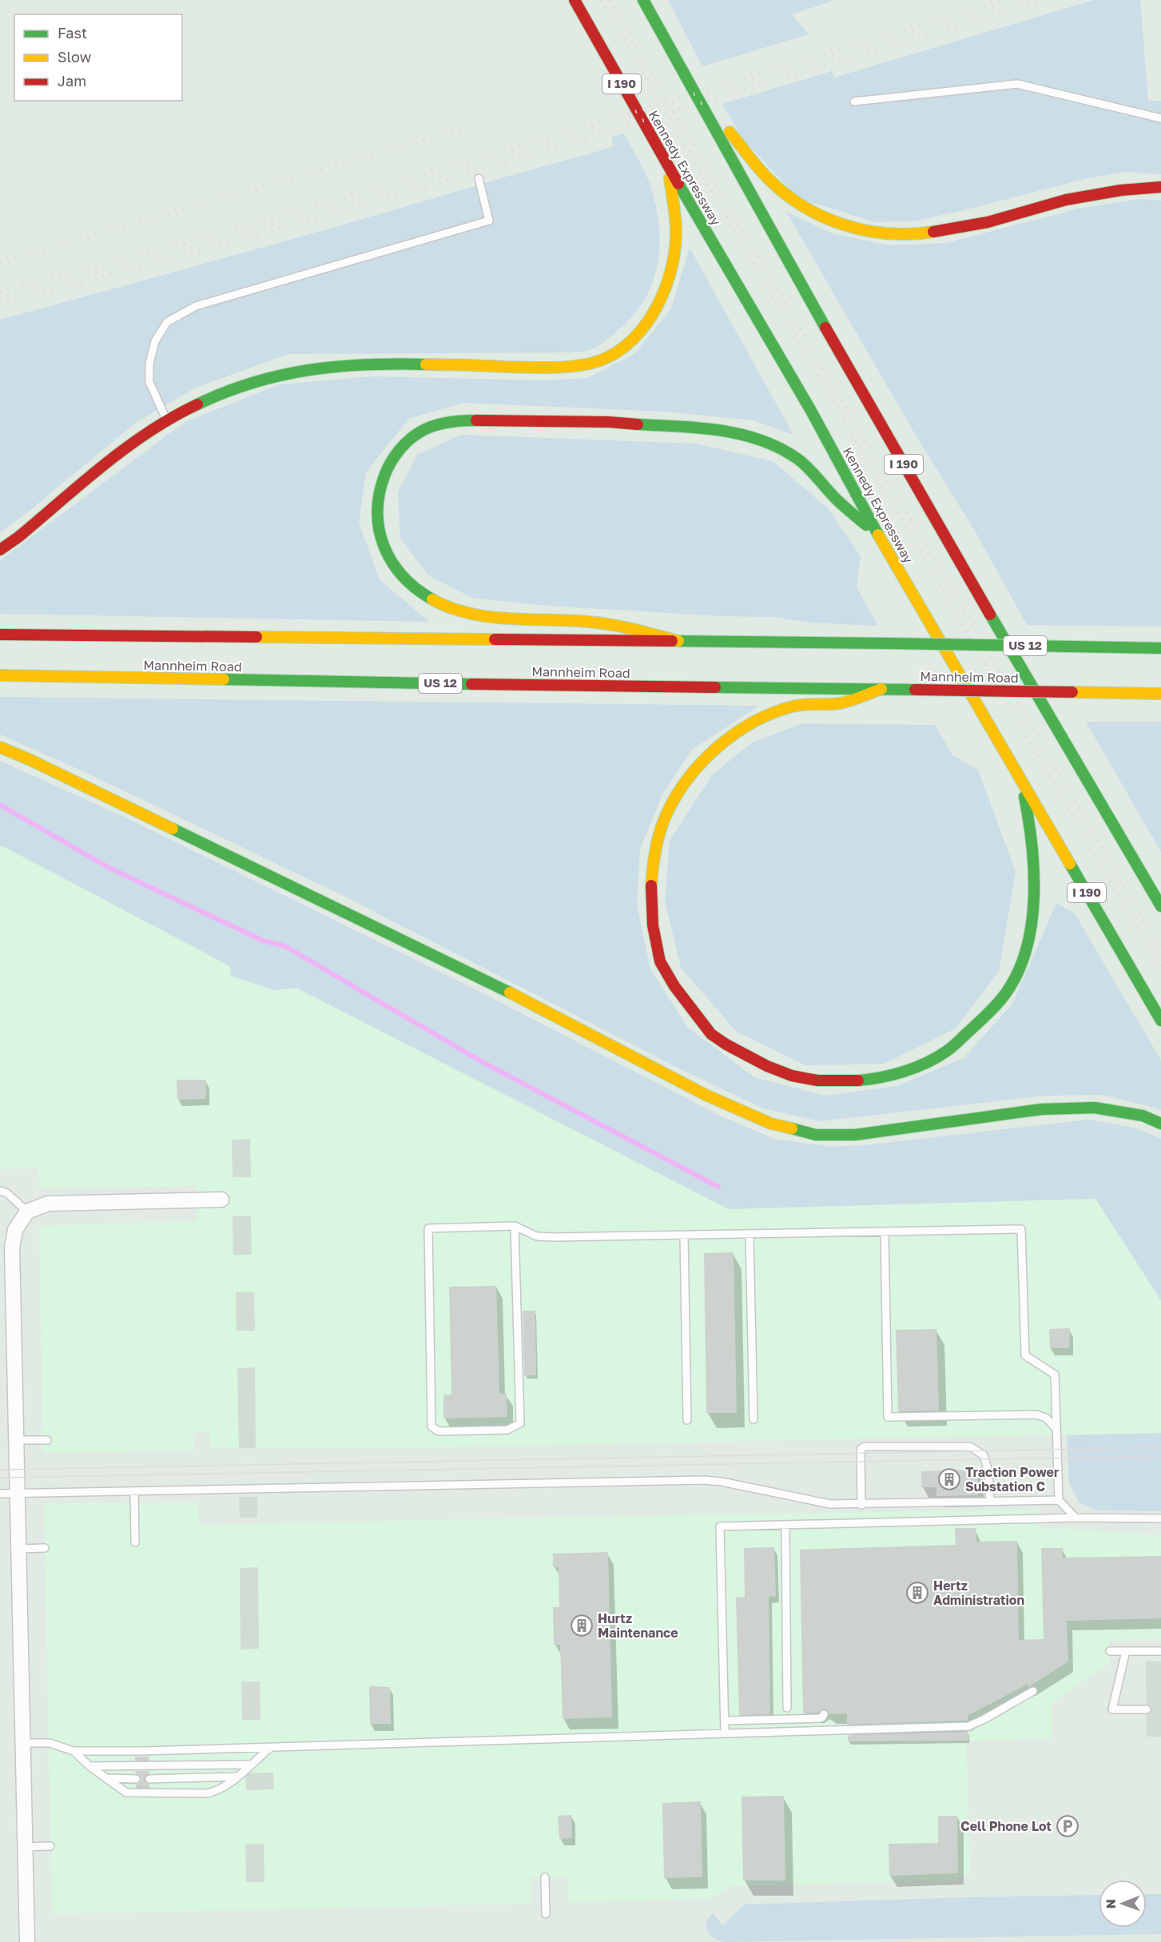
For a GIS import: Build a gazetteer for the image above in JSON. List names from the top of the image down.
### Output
{
  "streets": {
    "main road": [
      "I 190",
      "Kennedy Expressway",
      "US 12",
      "Mannheim Road"
    ]
  },
  "places": {
    "building": ["Traction Power Substation C", "Hertz Administration", "Hurtz Maintenance"],
    "parking": ["Cell Phone Lot"]
  },
  "legend": ["Fast", "Slow", "Jam"],
  "north": "left"
}
